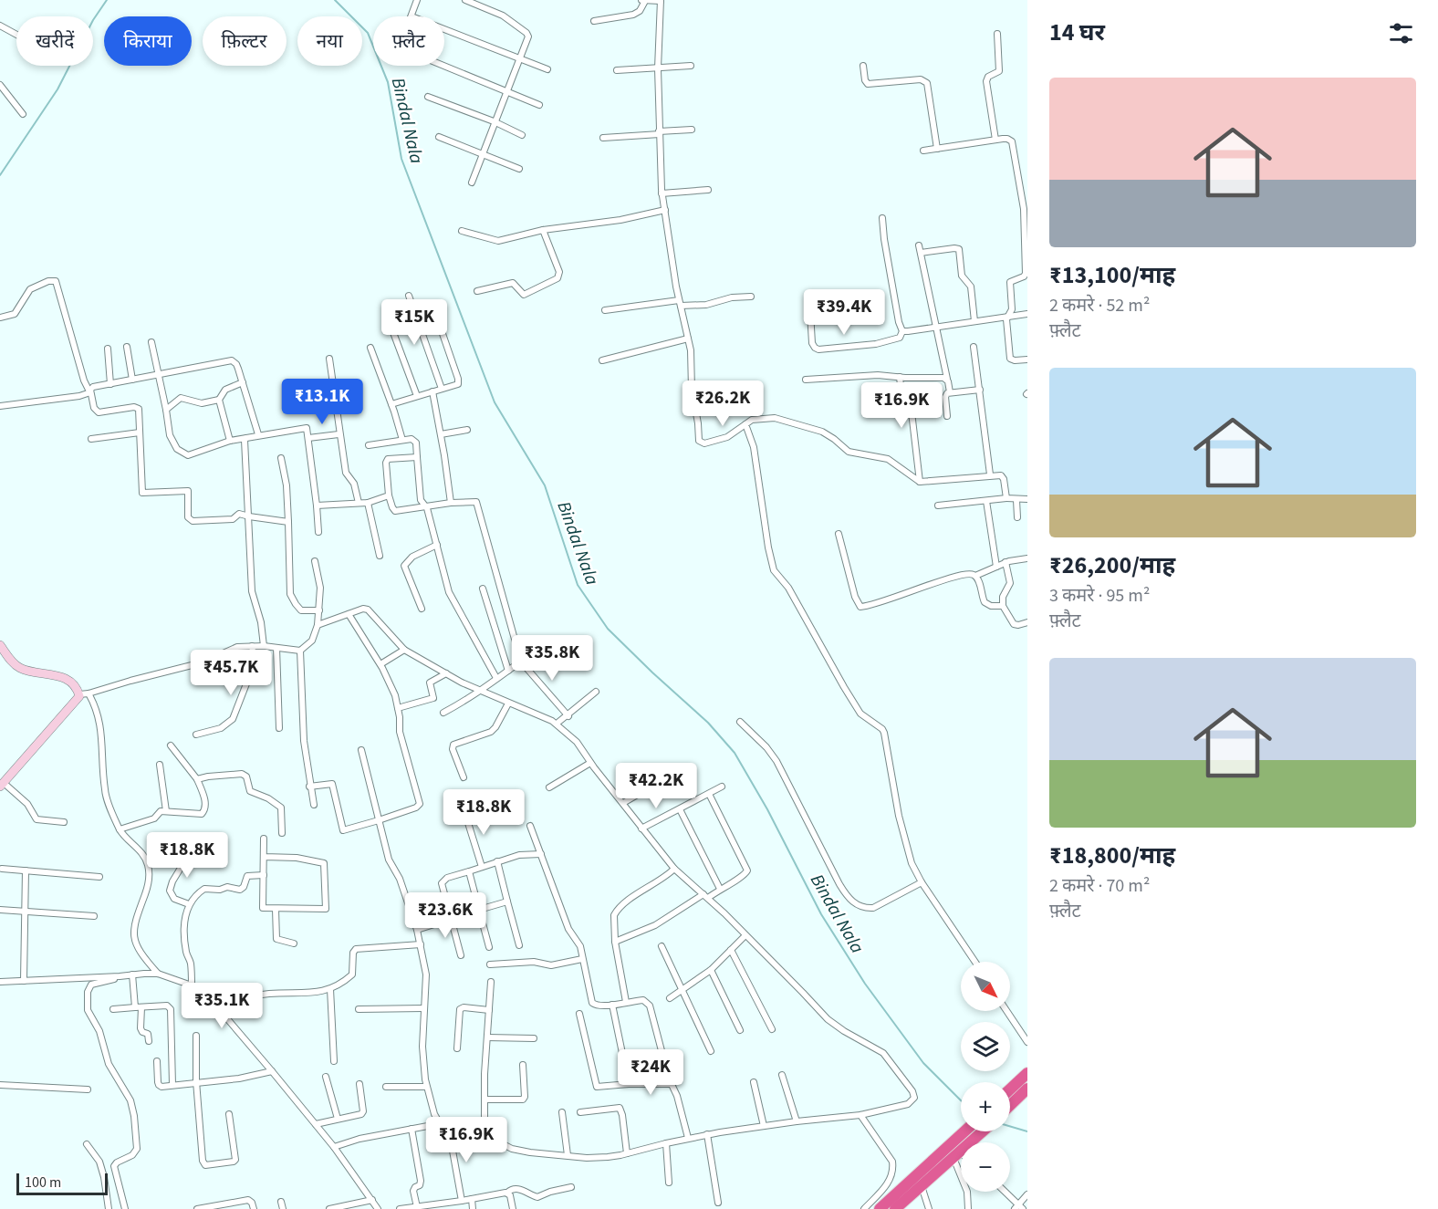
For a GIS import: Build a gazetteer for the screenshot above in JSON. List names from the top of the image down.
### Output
{
  "water": ["Bindal Nala"],
  "scale_bar": "100 m",
  "north": "bottom right",
  "page": {
    "heading": "14 घर",
    "chip": [
      "खरीदें",
      "किराया",
      "फ़िल्टर",
      "नया",
      "फ़्लैट"
    ],
    "list": [
      {
        "name": "₹13,100/माह",
        "note": "2 कमरे · 52 m² · फ़्लैट"
      },
      {
        "name": "₹26,200/माह",
        "note": "3 कमरे · 95 m² · फ़्लैट"
      },
      {
        "name": "₹18,800/माह",
        "note": "2 कमरे · 70 m² · फ़्लैट"
      }
    ],
    "price": [
      "₹39.4K",
      "₹15K",
      "₹13.1K",
      "₹26.2K",
      "₹16.9K",
      "₹35.8K",
      "₹45.7K",
      "₹42.2K",
      "₹18.8K",
      "₹18.8K",
      "₹23.6K",
      "₹35.1K",
      "₹24K",
      "₹16.9K"
    ],
    "map_buttons": ["+", "−"],
    "scale": "100 m"
  }
}
